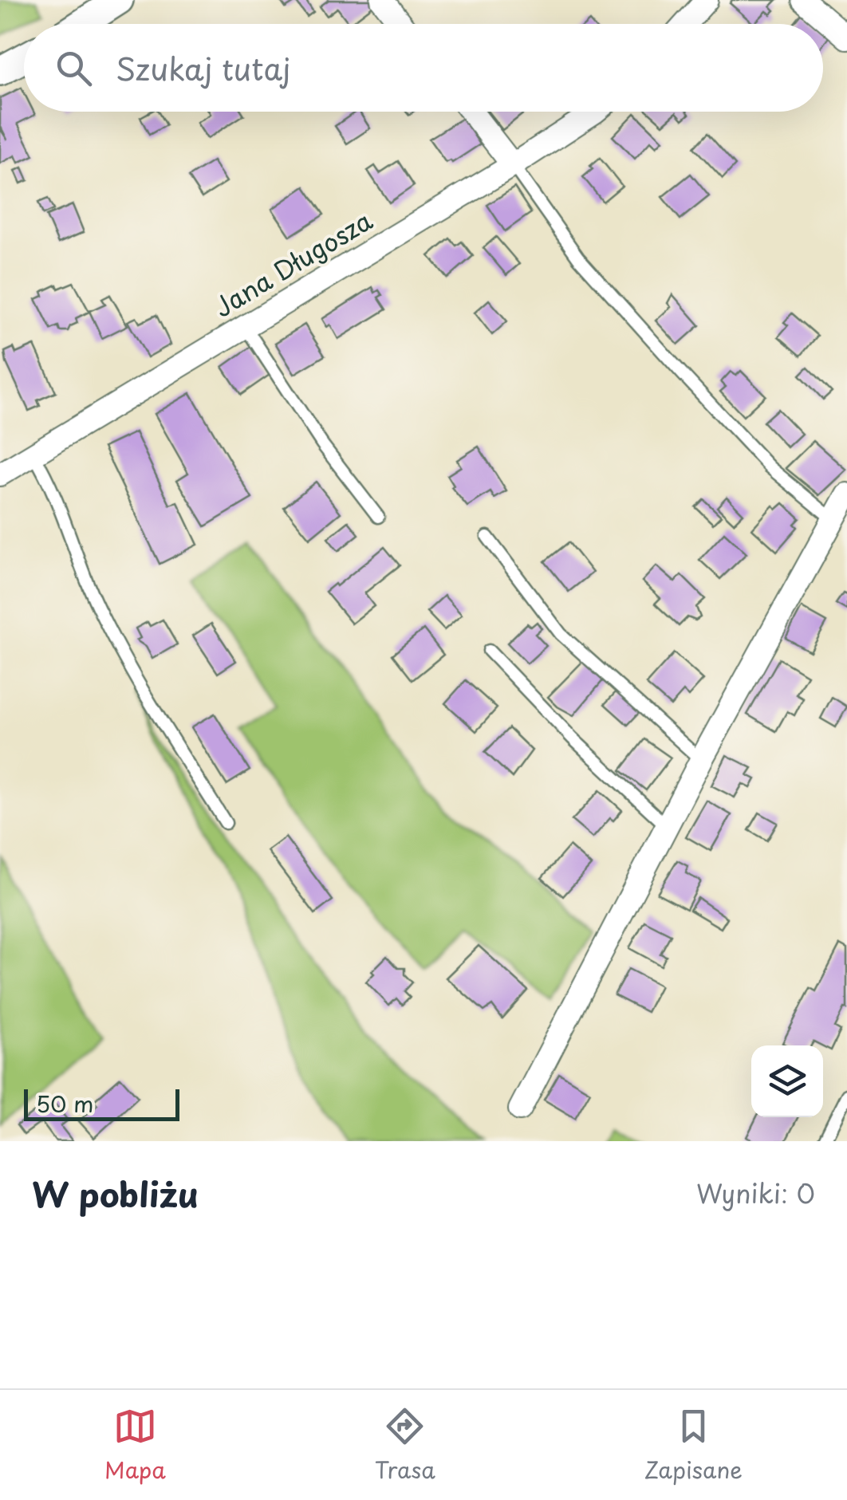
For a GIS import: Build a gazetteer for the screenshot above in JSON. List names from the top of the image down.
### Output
{
  "streets": {
    "street": ["Jana Długosza"]
  },
  "scale_bar": "50 m",
  "page": {
    "search": "Szukaj tutaj",
    "scale": "50 m",
    "heading": ["W pobliżu", "Wyniki: 0"],
    "nav": ["Mapa", "Trasa", "Zapisane"]
  }
}
